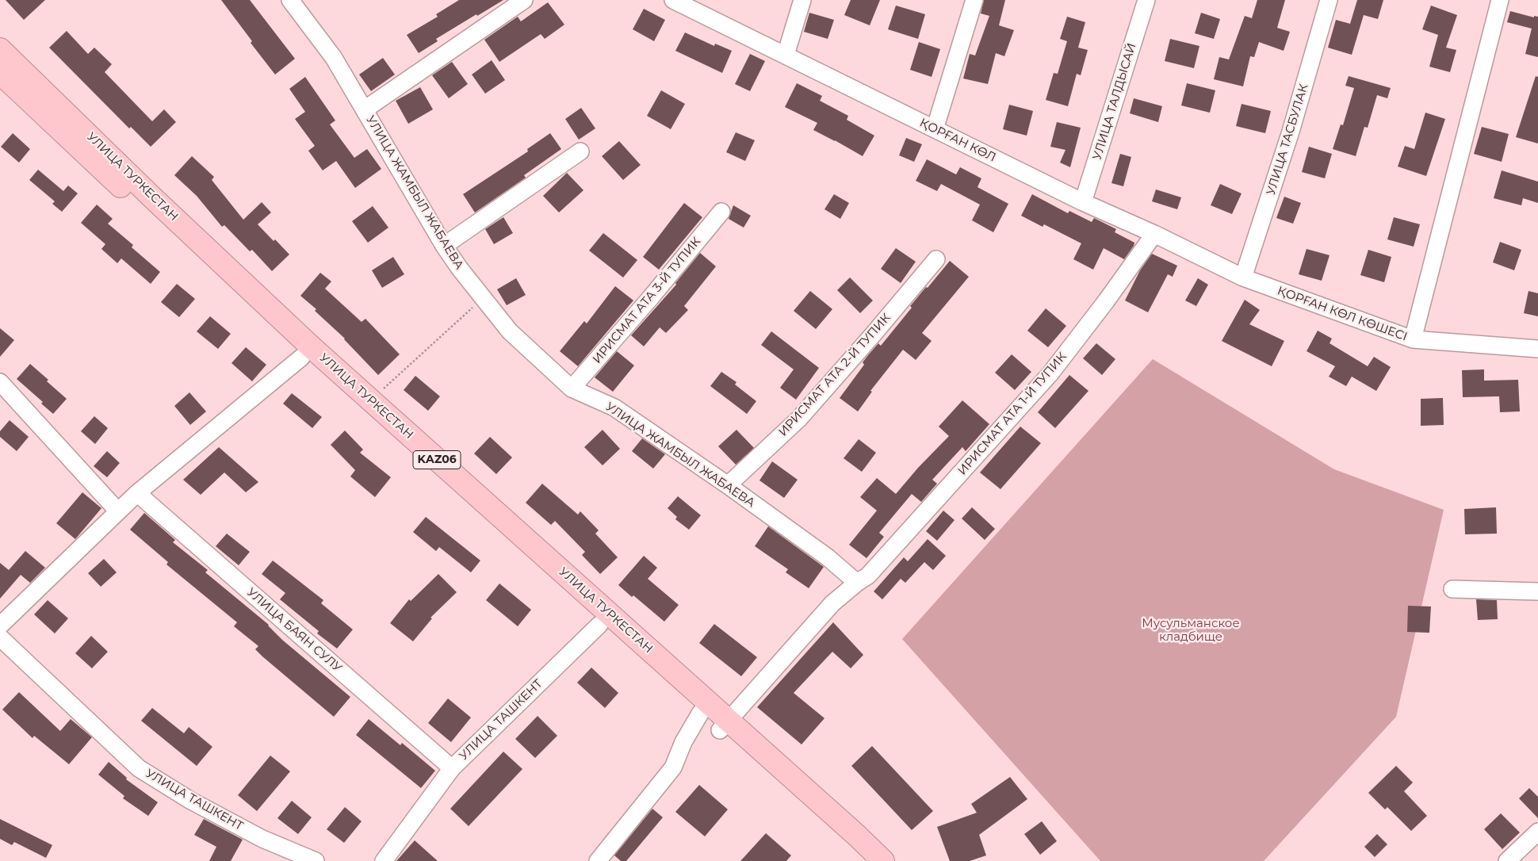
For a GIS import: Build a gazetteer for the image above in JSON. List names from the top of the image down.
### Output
{
  "streets": {
    "highway": ["УЛИЦА ТУРКЕСТАН", "KАZ06"],
    "street": [
      "УЛИЦА ТАЛДЫСАЙ",
      "УЛИЦА ТАСБУЛАК",
      "ҚОРҒАН КӨЛ",
      "УЛИЦА ЖАМБЫЛ ЖАБАЕВА",
      "ИРИСМАТ АТА 3-Й ТУПИК",
      "ҚОРҒАН КӨЛ КӨШЕСІ",
      "ИРИСМАТ АТА 2-Й ТУПИК",
      "ИРИСМАТ АТА 1-Й ТУПИК",
      "УЛИЦА БАЯН СУЛУ",
      "УЛИЦА ТАШКЕНТ"
    ]
  },
  "crossings": [
    ["УЛИЦА ТАЛДЫСАЙ", "ҚОРҒАН КӨЛ"],
    ["УЛИЦА ТАСБУЛАК", "ҚОРҒАН КӨЛ"],
    ["УЛИЦА ТАСБУЛАК", "ҚОРҒАН КӨЛ КӨШЕСІ"],
    ["ҚОРҒАН КӨЛ", "ҚОРҒАН КӨЛ КӨШЕСІ"],
    ["ҚОРҒАН КӨЛ", "ИРИСМАТ АТА 1-Й ТУПИК"],
    ["УЛИЦА ТУРКЕСТАН", "УЛИЦА ТАШКЕНТ"],
    ["УЛИЦА ЖАМБЫЛ ЖАБАЕВА", "ИРИСМАТ АТА 3-Й ТУПИК"],
    ["УЛИЦА ЖАМБЫЛ ЖАБАЕВА", "ИРИСМАТ АТА 2-Й ТУПИК"],
    ["УЛИЦА ЖАМБЫЛ ЖАБАЕВА", "ИРИСМАТ АТА 1-Й ТУПИК"],
    ["УЛИЦА БАЯН СУЛУ", "УЛИЦА ТАШКЕНТ"]
  ],
  "parks": ["Мусульманское кладбище"]
}
